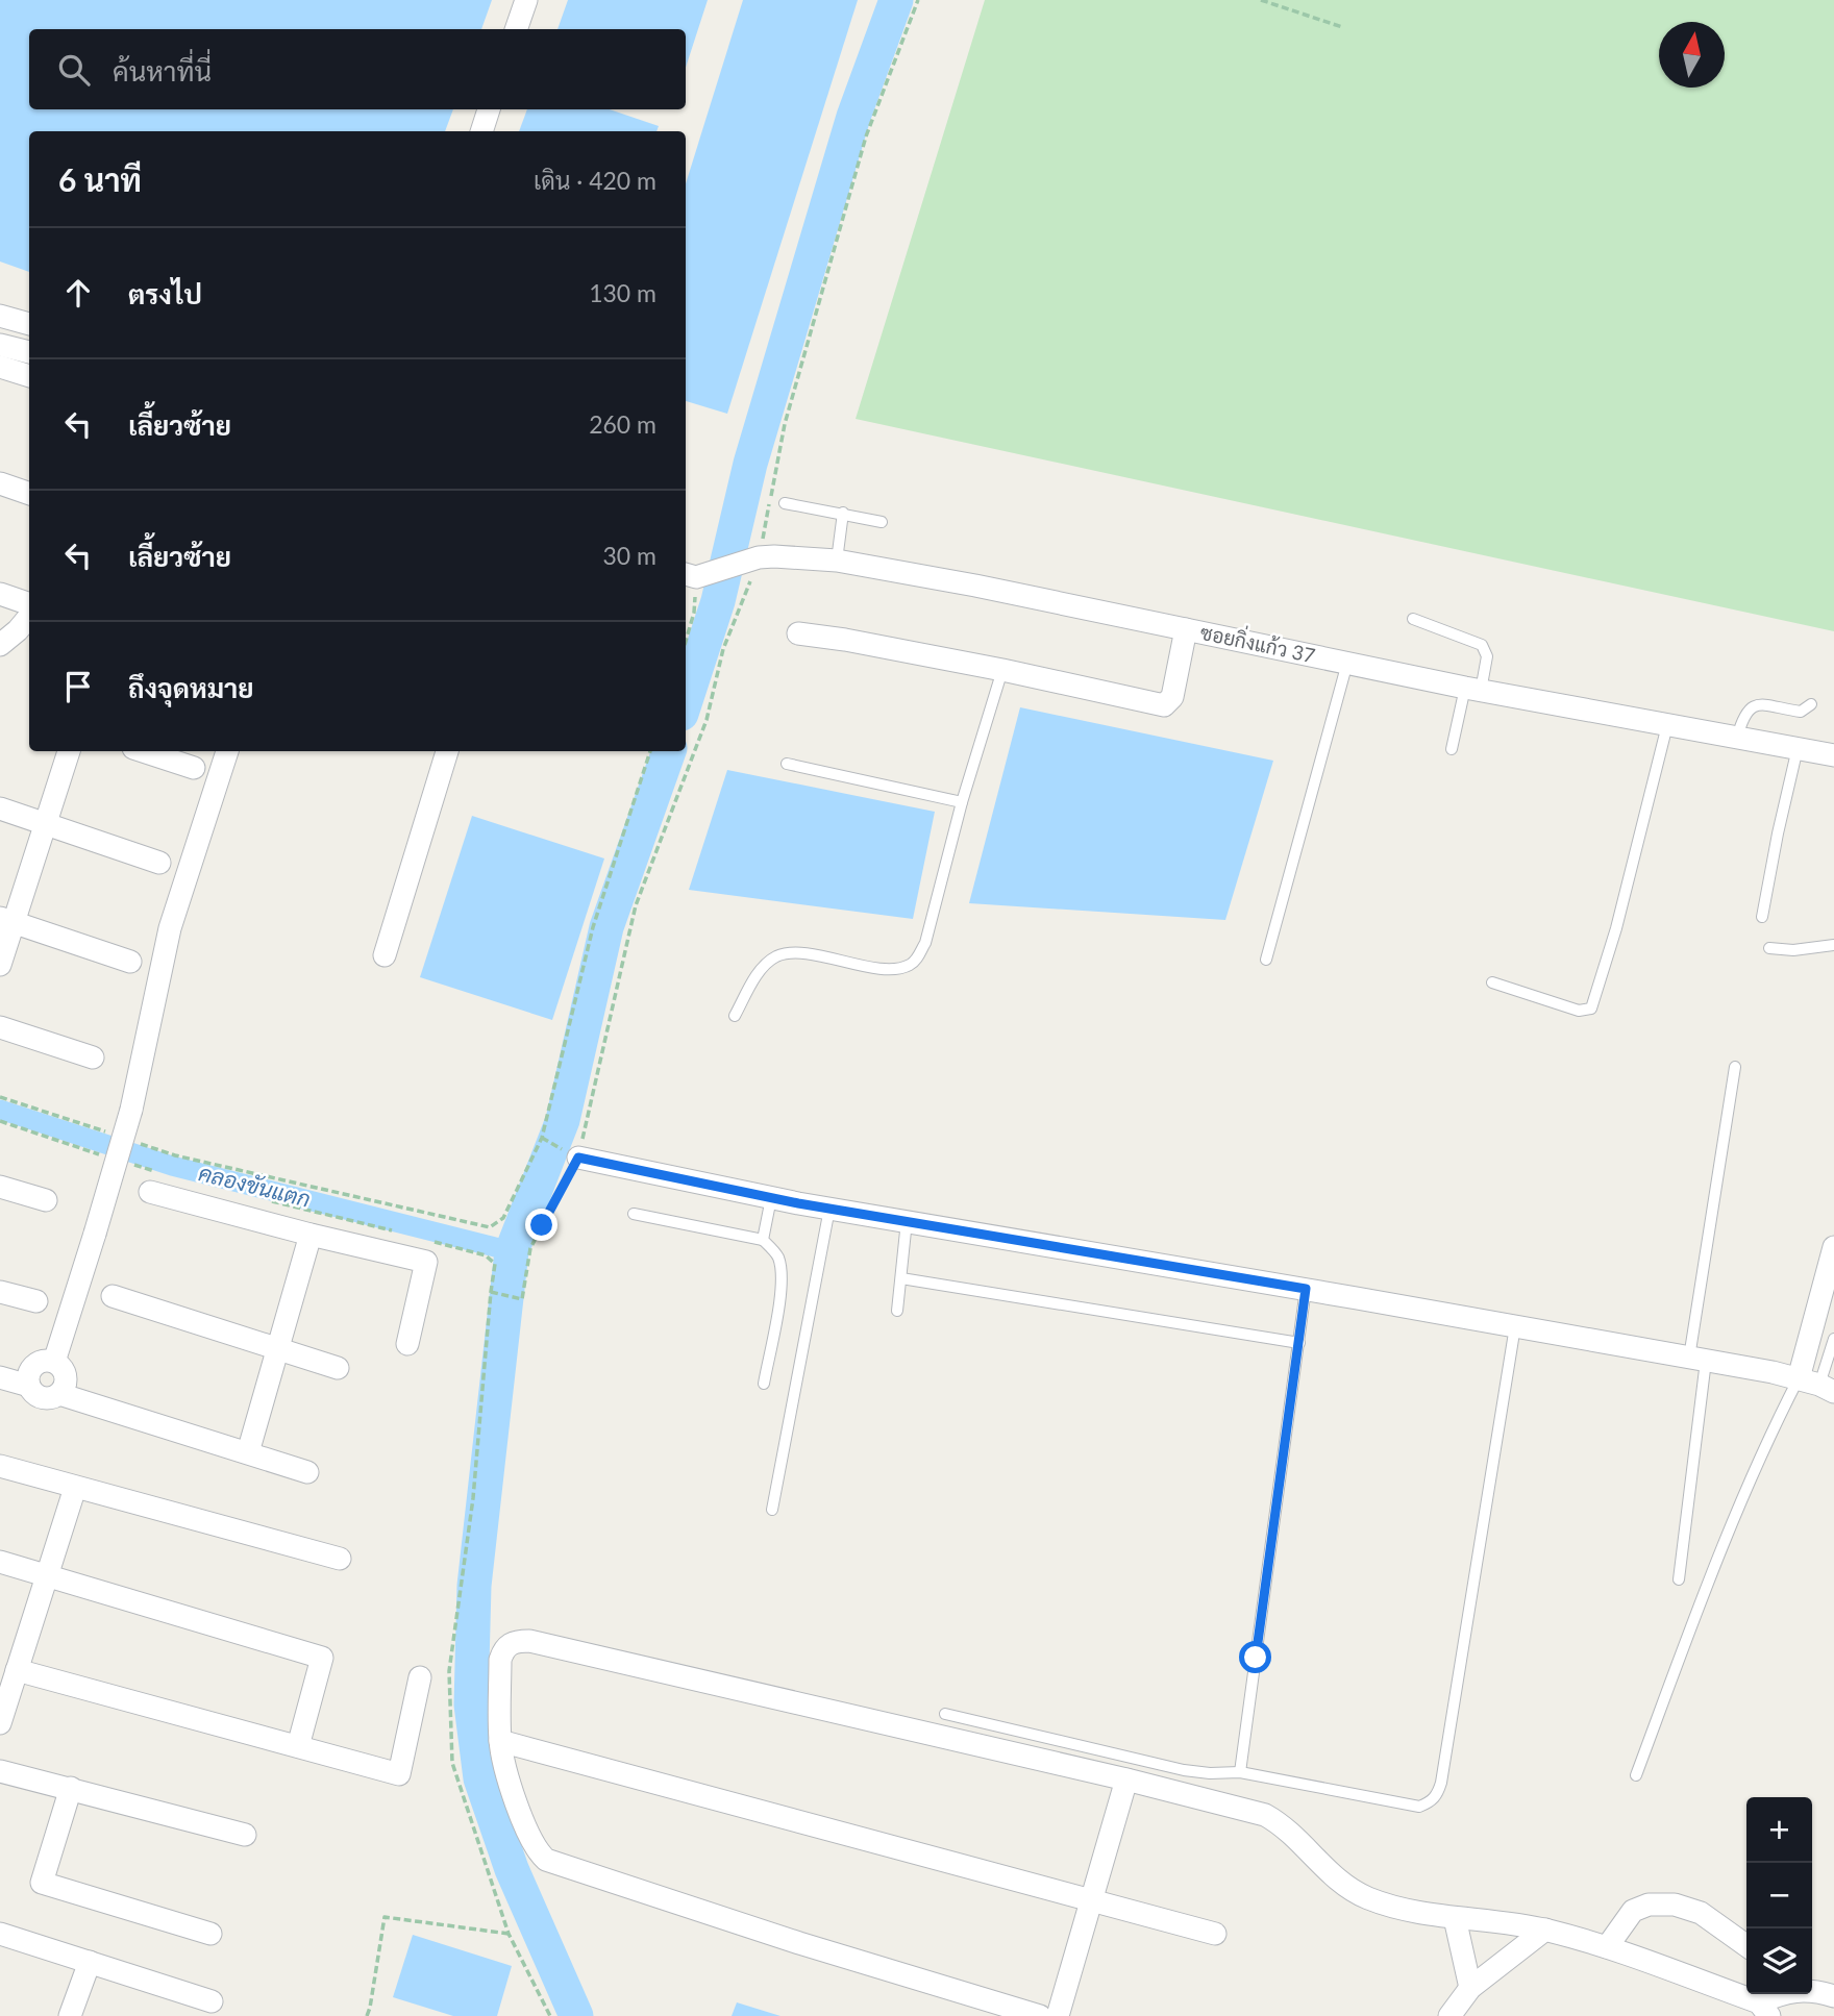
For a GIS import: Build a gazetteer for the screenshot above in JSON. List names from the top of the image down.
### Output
{
  "streets": {
    "street": ["ซอยกิ่งแก้ว 37"]
  },
  "water": ["คลองขันแตก"],
  "north": "top",
  "page": {
    "search": "ค้นหาที่นี่",
    "heading": ["6 นาที", "เดิน · 420 m"],
    "list": [
      ["ตรงไป", "130 m"],
      ["เลี้ยวซ้าย", "260 m"],
      ["เลี้ยวซ้าย", "30 m"],
      "ถึงจุดหมาย"
    ],
    "map_buttons": ["+", "−"]
  }
}
